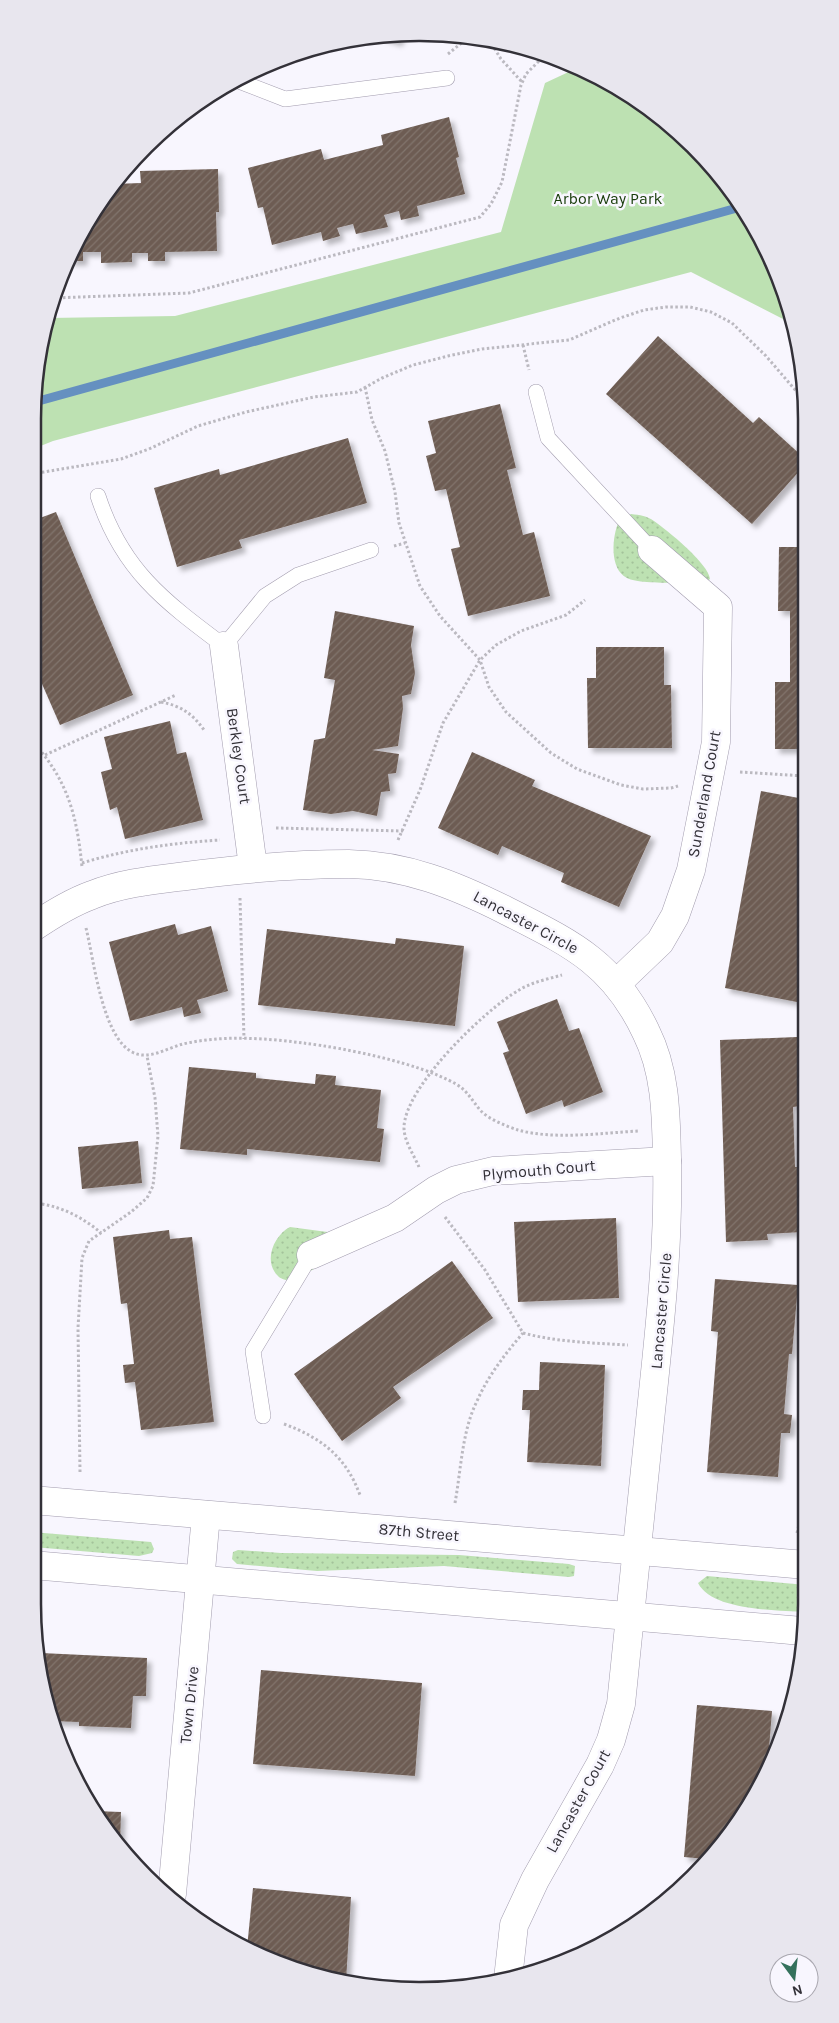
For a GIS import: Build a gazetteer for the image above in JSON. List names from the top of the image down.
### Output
{
  "streets": {
    "street": [
      "Berkley Court",
      "Sunderland Court",
      "Lancaster Circle",
      "Plymouth Court",
      "87th Street",
      "Town Drive",
      "Lancaster Court"
    ]
  },
  "crossings": [
    ["Berkley Court", "Lancaster Circle"],
    ["Sunderland Court", "Lancaster Circle"],
    ["Lancaster Circle", "Plymouth Court"],
    ["Lancaster Circle", "87th Street"],
    ["Lancaster Circle", "Lancaster Court"],
    ["87th Street", "Town Drive"]
  ],
  "parks": ["Arbor Way Park"],
  "north": "bottom"
}
